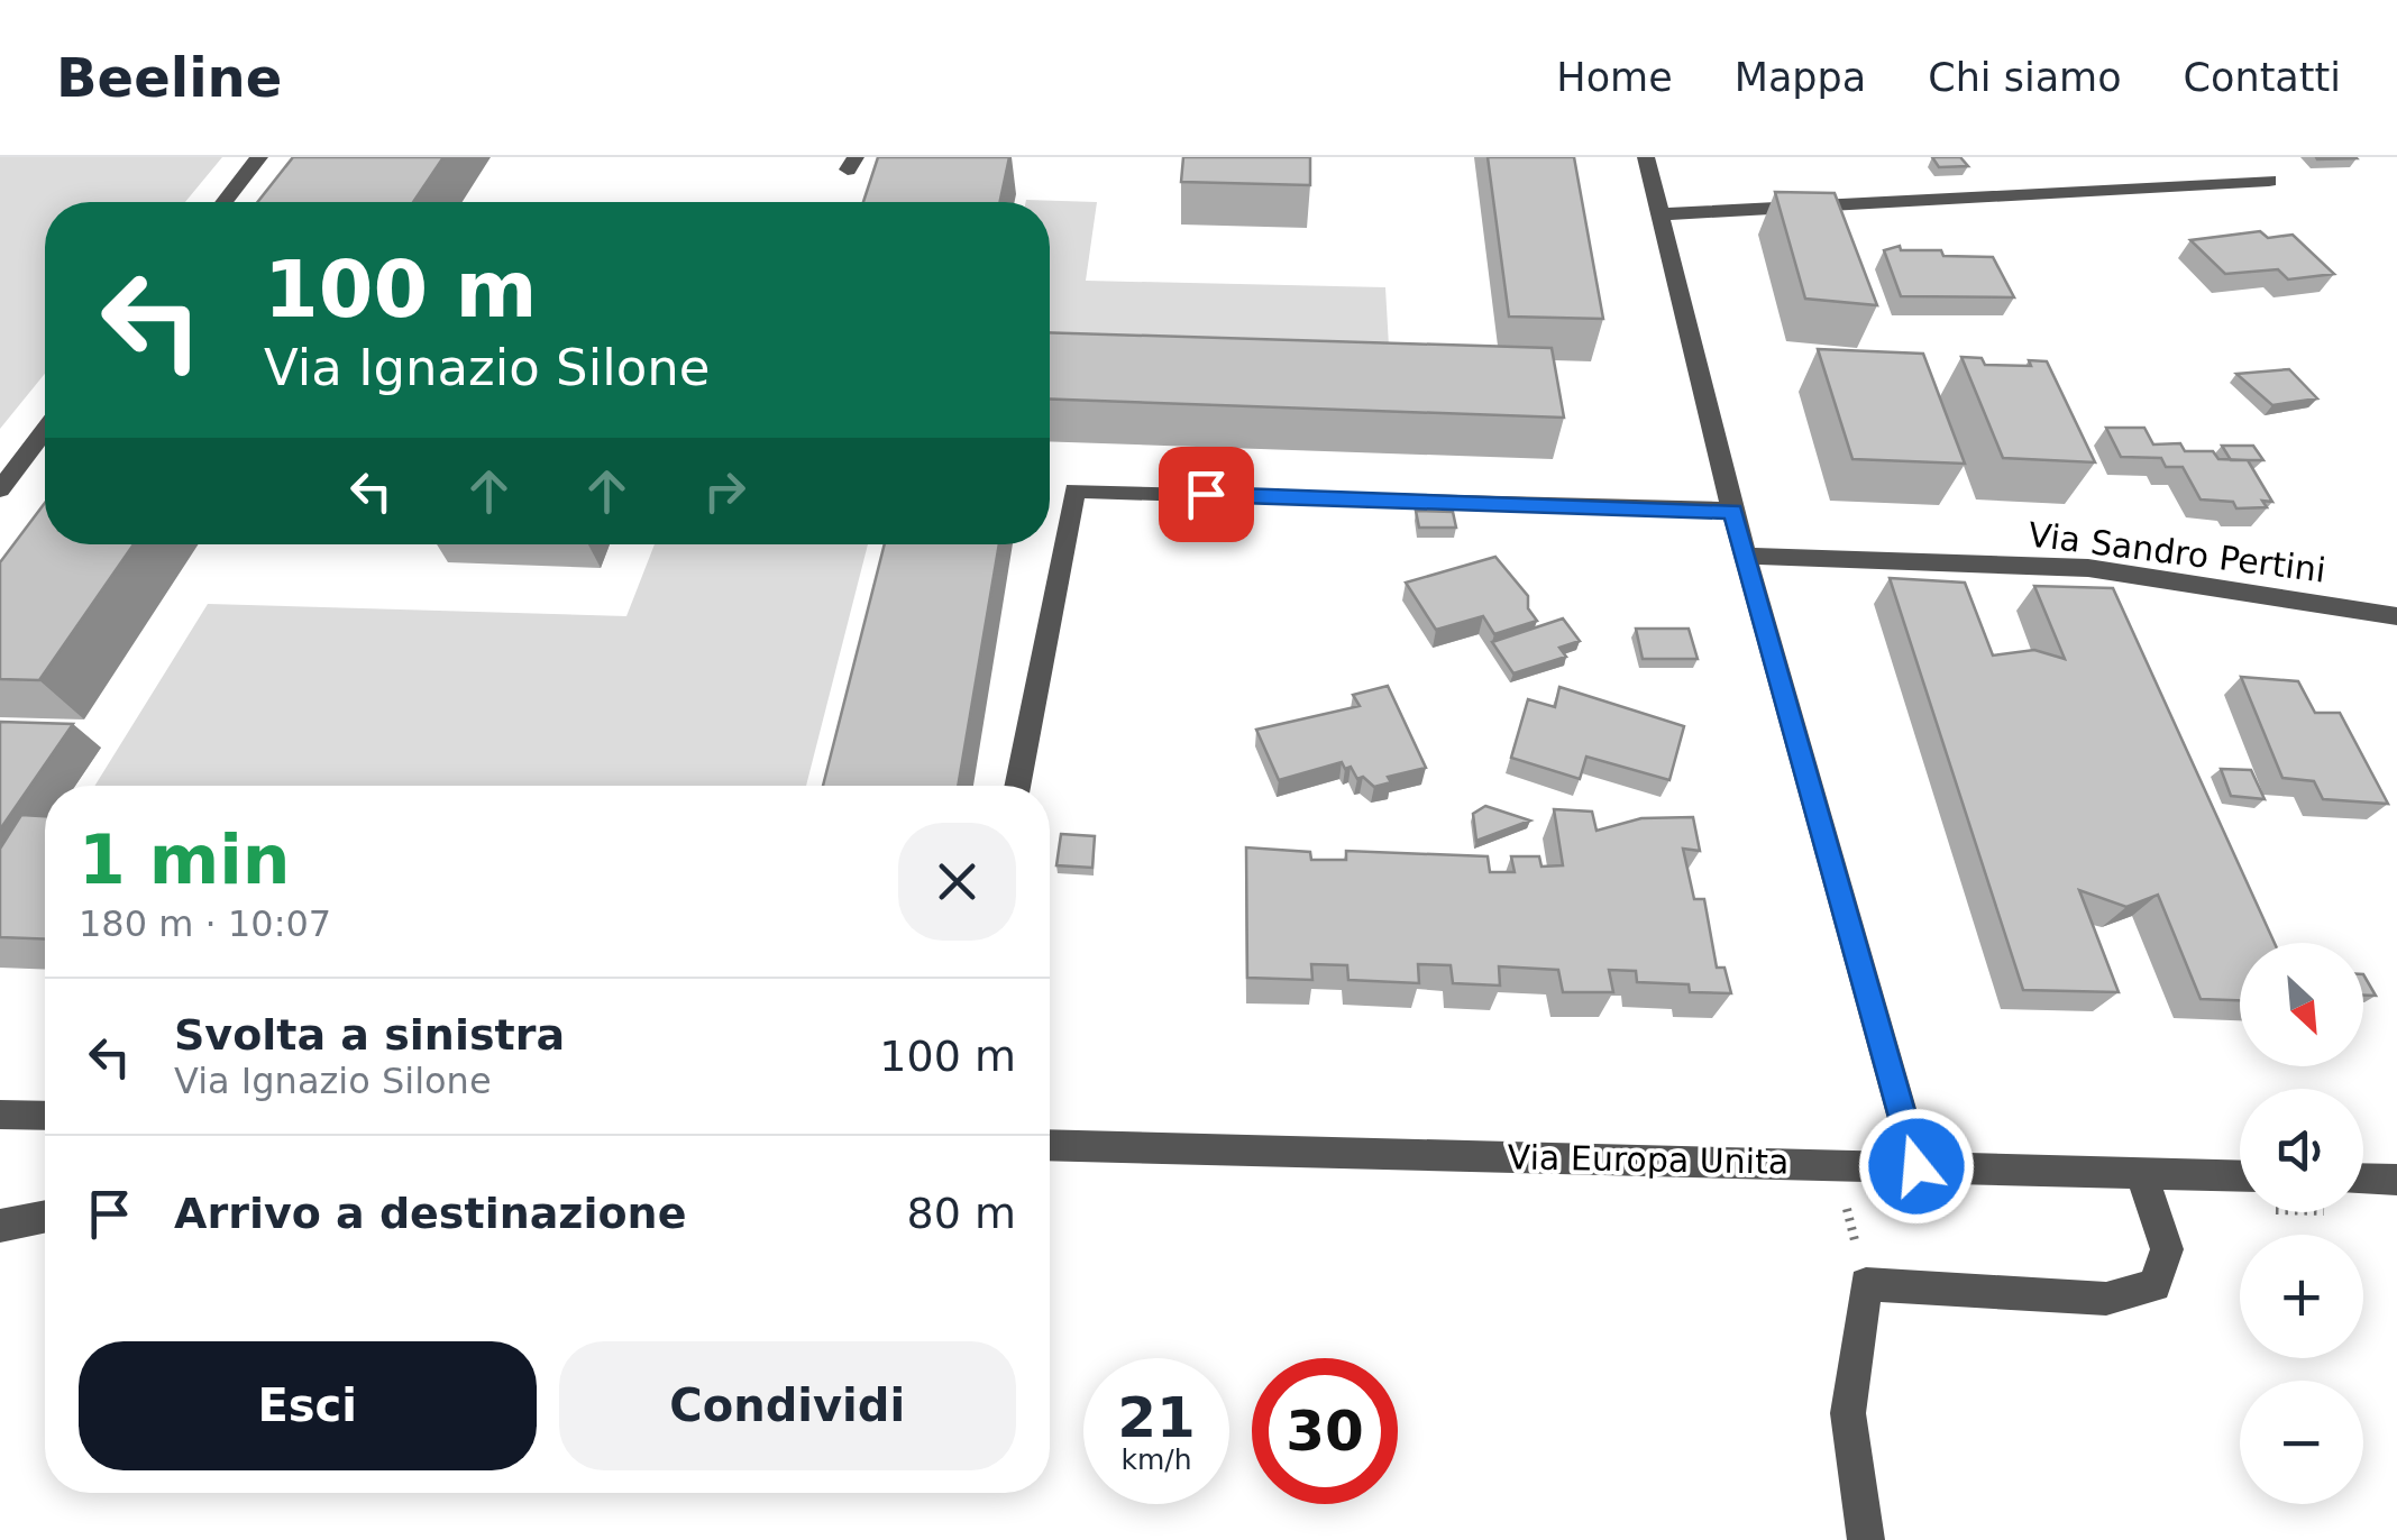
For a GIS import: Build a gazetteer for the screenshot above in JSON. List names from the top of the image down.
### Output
{
  "streets": {
    "street": ["Via Sandro Pertini", "Via Europa Unita"]
  },
  "north": "bottom right",
  "page": {
    "header": "Beeline",
    "nav": [
      "Home",
      "Mappa",
      "Chi siamo",
      "Contatti"
    ],
    "turn": ["100 m", "Via Ignazio Silone"],
    "heading": ["1 min", "180 m · 10:07"],
    "map_buttons": ["+", "−"],
    "list": [
      {
        "name": "Svolta a sinistra",
        "note": "Via Ignazio Silone",
        "value": "100 m"
      },
      {
        "name": "Arrivo a destinazione",
        "value": "80 m"
      }
    ],
    "buttons": ["Esci", "Condividi"],
    "speed": "21 km/h",
    "limit": "30"
  }
}
